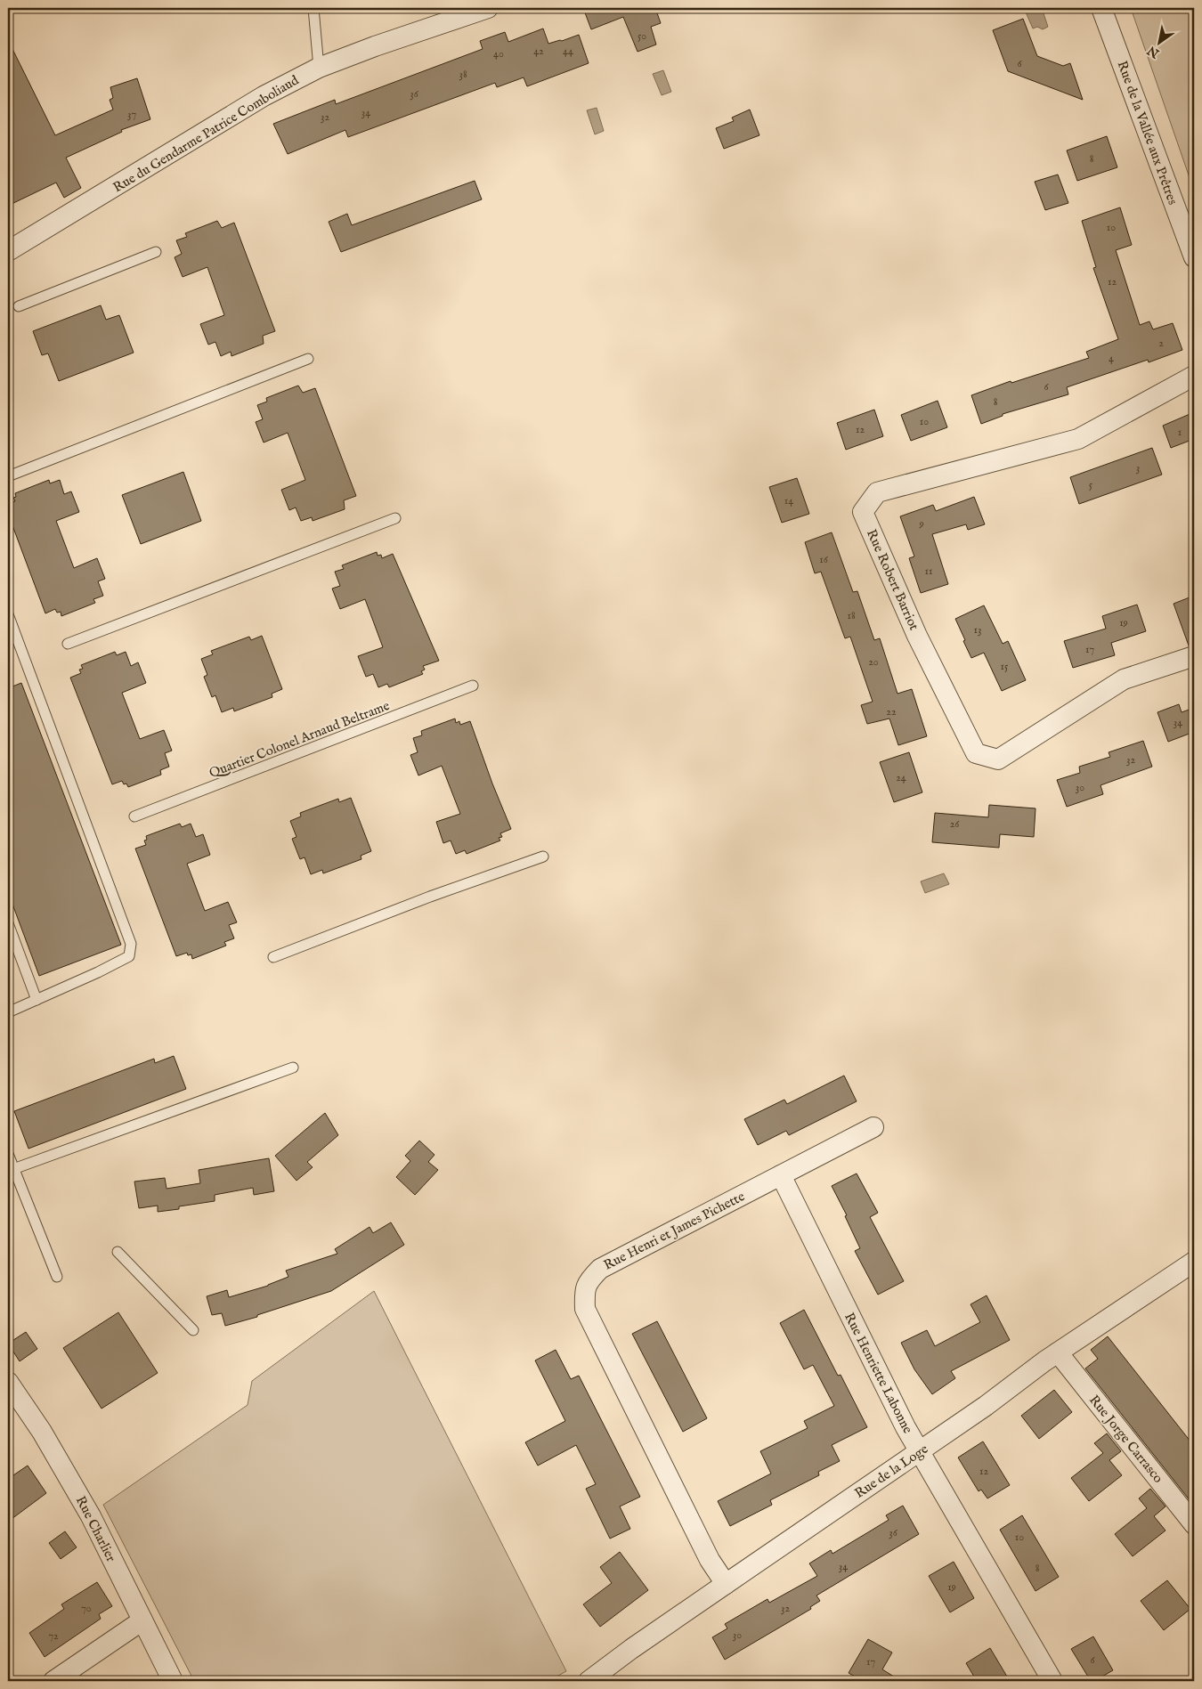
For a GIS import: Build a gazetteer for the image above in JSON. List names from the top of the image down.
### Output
{
  "streets": {
    "street": [
      "Rue de la Vallée aux Prêtres",
      "Rue du Gendarme Patrice Comboliaud",
      "Rue Robert Barriot",
      "Rue Henri et James Pichette",
      "Rue Henriette Labonne",
      "Rue Jorge Carrasco",
      "Rue de la Loge",
      "Rue Charlier"
    ],
    "lane": ["Quartier Colonel Arnaud Beltrame"]
  },
  "crossings": [
    ["Rue Henri et James Pichette", "Rue Henriette Labonne"],
    ["Rue Henri et James Pichette", "Rue de la Loge"],
    ["Rue Henriette Labonne", "Rue de la Loge"],
    ["Rue Jorge Carrasco", "Rue de la Loge"]
  ],
  "house_numbers": [
    "50",
    "42",
    "44",
    "40",
    "6",
    "38",
    "36",
    "34",
    "37",
    "32",
    "8",
    "10",
    "12",
    "2",
    "4",
    "6",
    "8",
    "10",
    "12",
    "1",
    "3",
    "5",
    "14",
    "9",
    "16",
    "11",
    "18",
    "19",
    "13",
    "17",
    "20",
    "15",
    "22",
    "34",
    "32",
    "24",
    "30",
    "26",
    "12",
    "36",
    "10",
    "34",
    "8",
    "19",
    "70",
    "32",
    "30",
    "72",
    "6",
    "17"
  ],
  "north": "bottom left"
}
